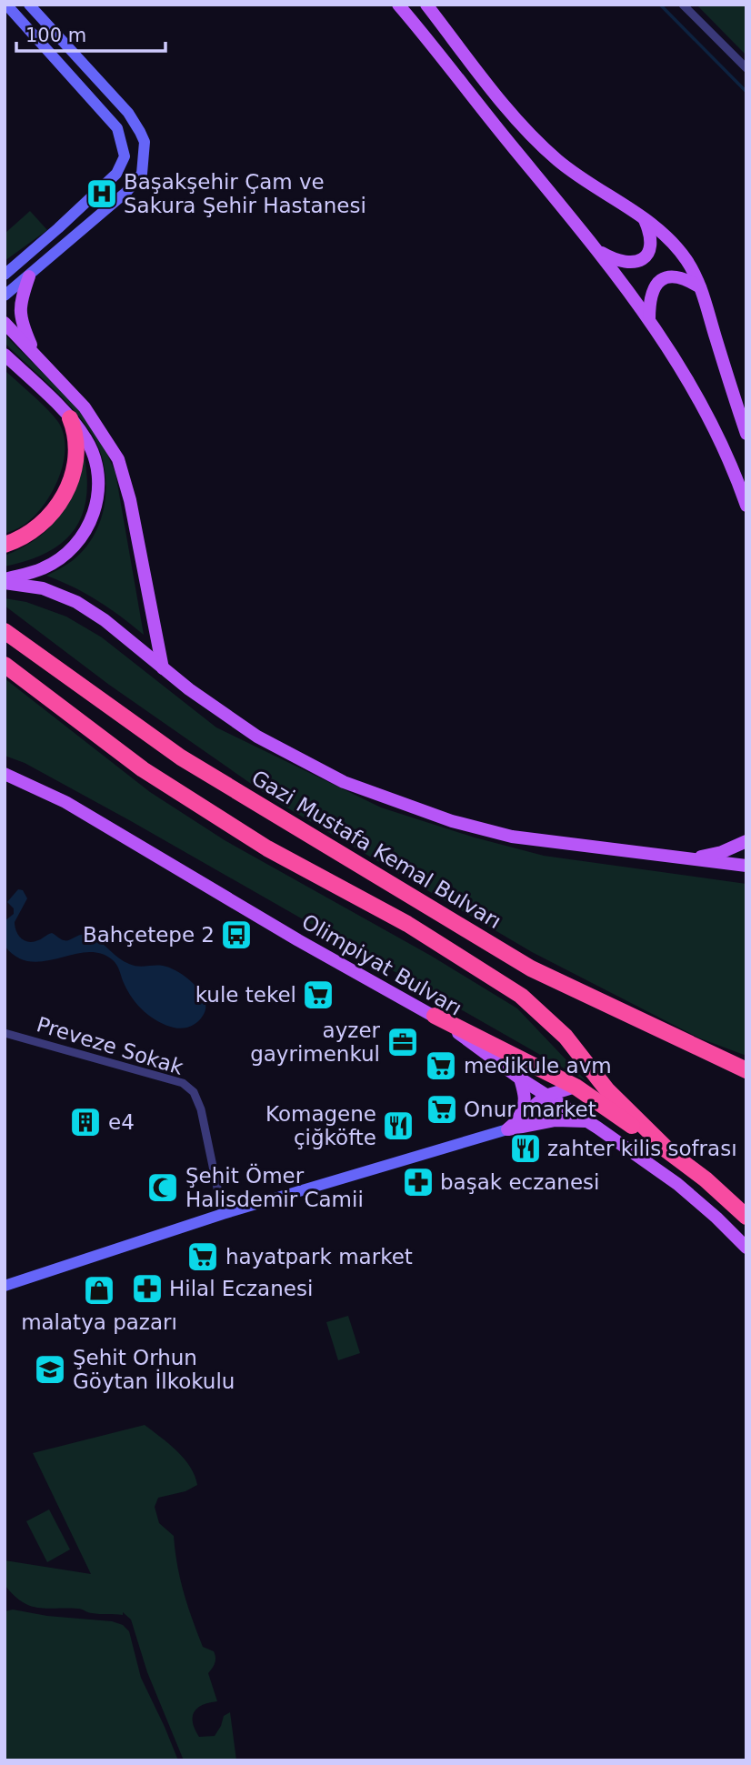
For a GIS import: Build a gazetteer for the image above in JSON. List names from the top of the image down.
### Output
{
  "streets": {
    "highway": ["Gazi Mustafa Kemal Bulvarı"],
    "main road": ["Olimpiyat Bulvarı"],
    "street": ["Preveze Sokak"]
  },
  "places": {
    "hospital": ["Başakşehir Çam ve Sakura Şehir Hastanesi"],
    "bus stop": ["Bahçetepe 2"],
    "supermarket": [
      "kule tekel",
      "medikule avm",
      "Onur market",
      "hayatpark market"
    ],
    "office": ["ayzer gayrimenkul"],
    "building": ["e4"],
    "restaurant": ["Komagene çiğköfte", "zahter kilis sofrası"],
    "pharmacy": ["başak eczanesi", "Hilal Eczanesi"],
    "mosque": ["Şehit Ömer Halisdemir Camii"],
    "shop": ["malatya pazarı"],
    "school or university": ["Şehit Orhun Göytan İlkokulu"]
  },
  "scale_bar": "100 m"
}
